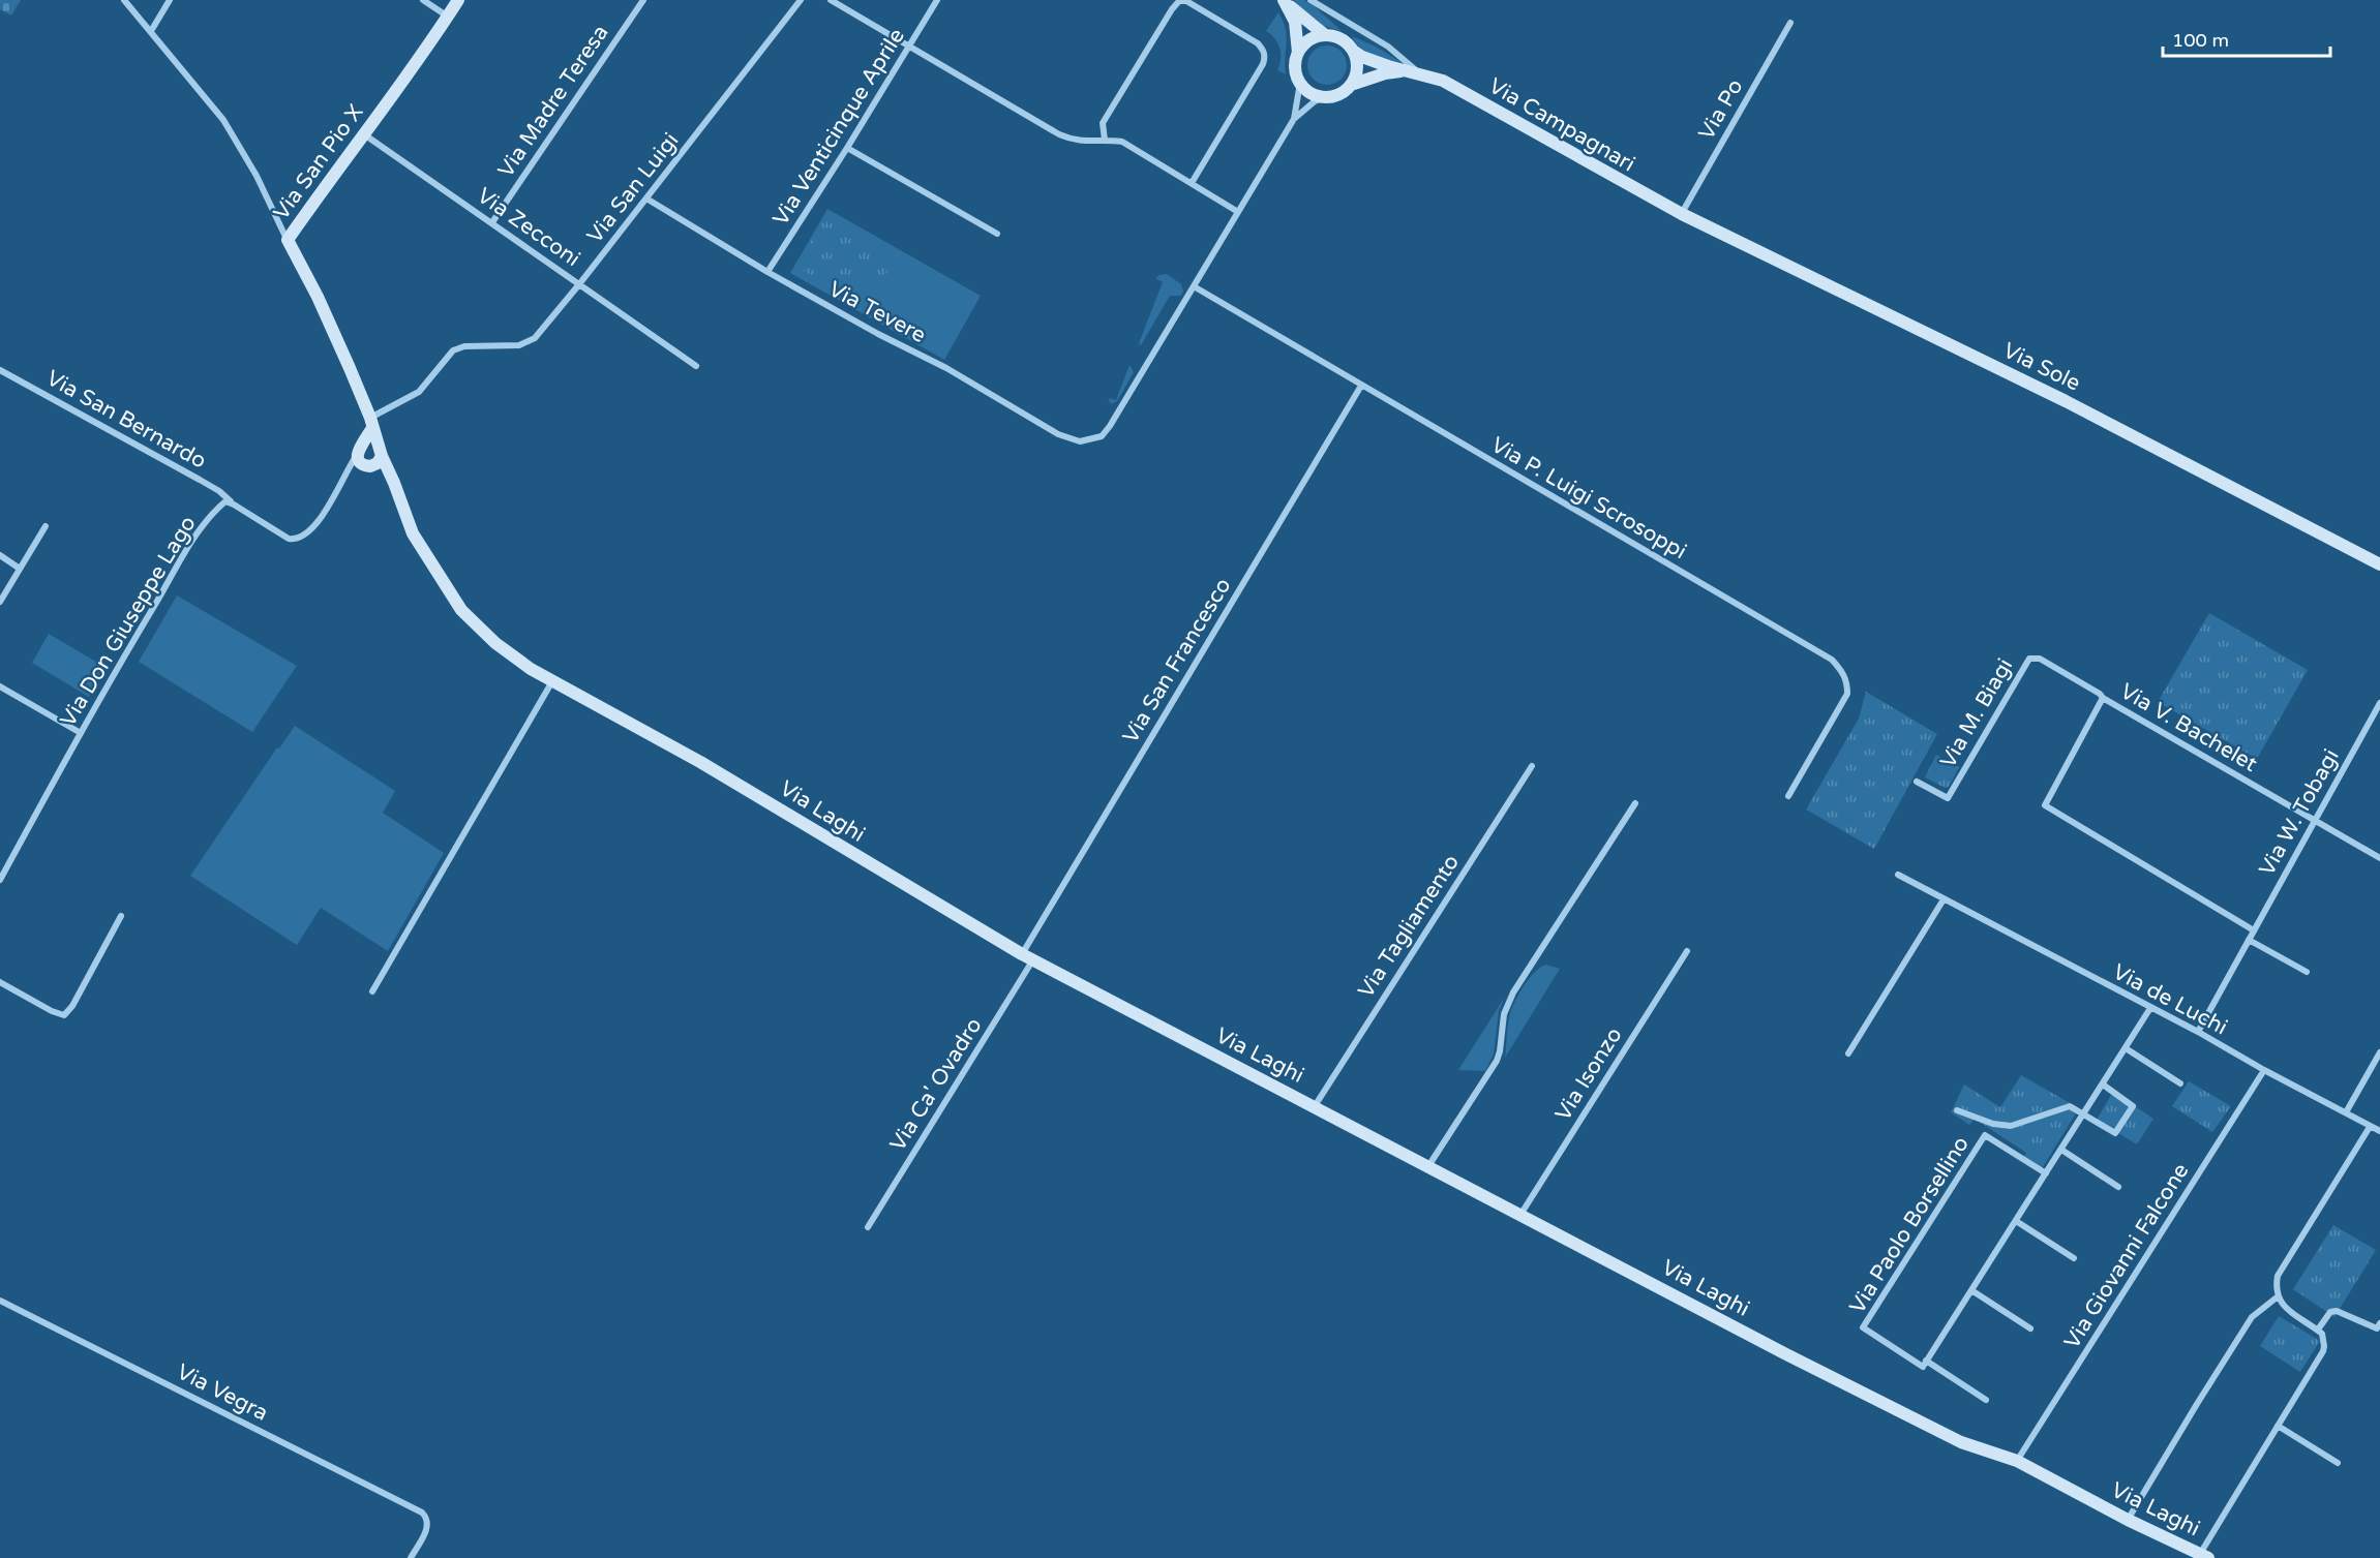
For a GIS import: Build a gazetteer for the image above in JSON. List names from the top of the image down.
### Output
{
  "streets": {
    "street": [
      "Via Madre Teresa",
      "Via Po",
      "Via Campagnari",
      "Via Venticinque Aprile",
      "Via San Pio X",
      "Via San Luigi",
      "Via Zecconi",
      "Via Tevere",
      "Via Sole",
      "Via San Bernardo",
      "Via P. Luigi Scrosoppi",
      "Via Don Giuseppe Lago",
      "Via San Francesco",
      "Via M. Biagi",
      "Via V. Bachelet",
      "Via Laghi",
      "Via W. Tobagi",
      "Via Tagliamento",
      "Via de Luchi",
      "Via Isonzo",
      "Via Ca' Ovadro",
      "Via Paolo Borsellino",
      "Via Giovanni Falcone",
      "Via Vegra"
    ]
  },
  "crossings": [
    ["Via Madre Teresa", "Via Zecconi"],
    ["Via Po", "Via Campagnari"],
    ["Via Po", "Via Sole"],
    ["Via Campagnari", "Via Sole"],
    ["Via Venticinque Aprile", "Via Tevere"],
    ["Via San Pio X", "Via Zecconi"],
    ["Via San Pio X", "Via Laghi"],
    ["Via San Luigi", "Via Zecconi"],
    ["Via San Luigi", "Via Tevere"],
    ["Via Tevere", "Via P. Luigi Scrosoppi"],
    ["Via San Bernardo", "Via Don Giuseppe Lago"],
    ["Via P. Luigi Scrosoppi", "Via San Francesco"],
    ["Via San Francesco", "Via Laghi"],
    ["Via San Francesco", "Via Ca' Ovadro"],
    ["Via M. Biagi", "Via V. Bachelet"],
    ["Via V. Bachelet", "Via W. Tobagi"],
    ["Via Laghi", "Via Tagliamento"],
    ["Via Laghi", "Via Isonzo"],
    ["Via Laghi", "Via Ca' Ovadro"],
    ["Via Laghi", "Via Giovanni Falcone"],
    ["Via W. Tobagi", "Via de Luchi"],
    ["Via de Luchi", "Via Giovanni Falcone"]
  ],
  "scale_bar": "100 m"
}
